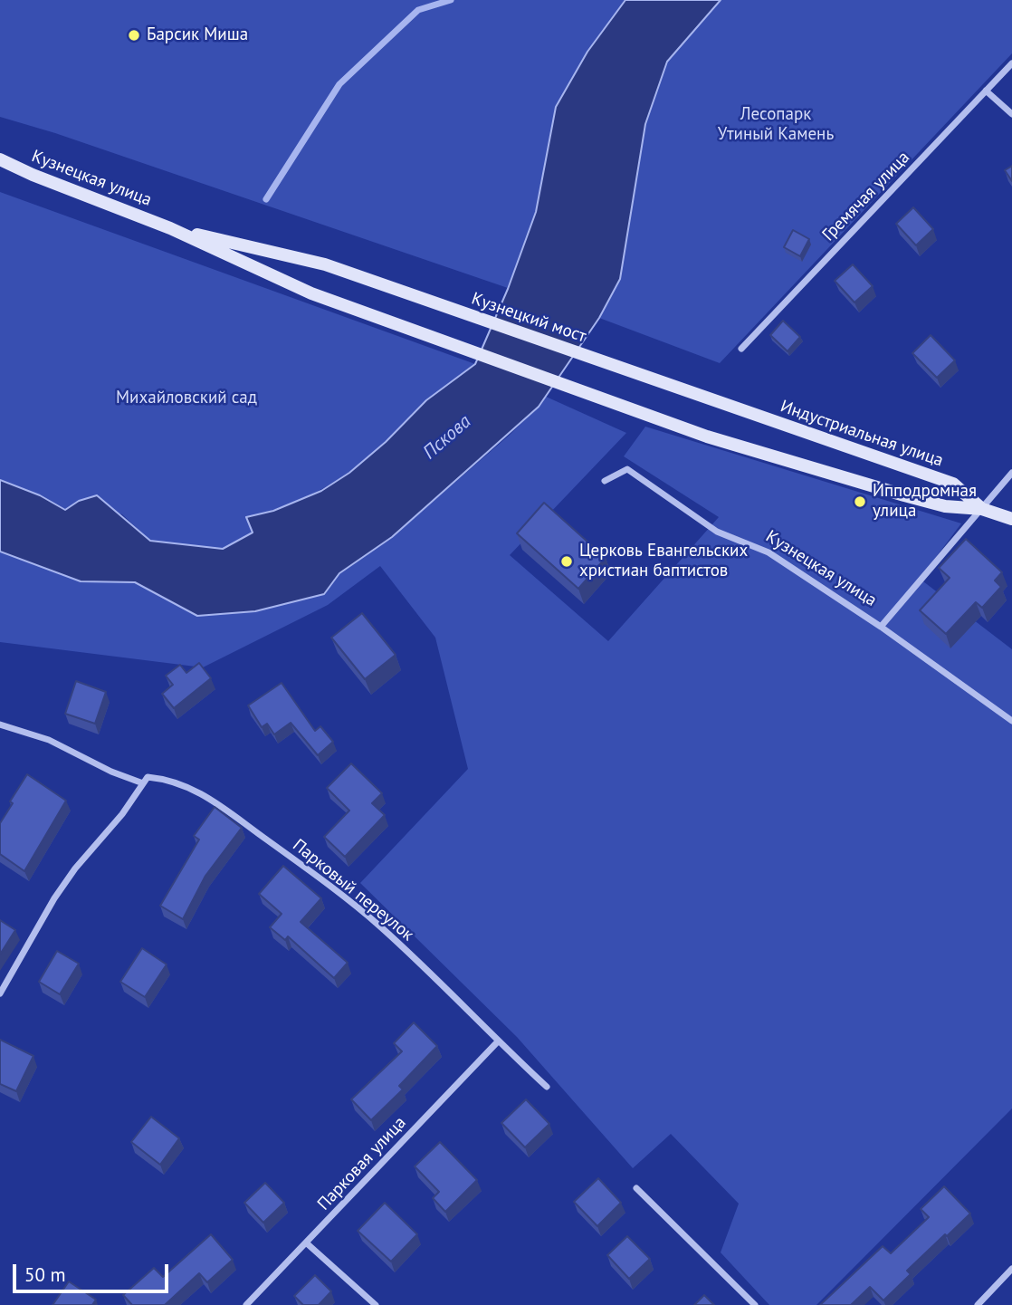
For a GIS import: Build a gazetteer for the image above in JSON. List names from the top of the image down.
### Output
{
  "streets": {
    "street": [
      "Кузнецкая улица",
      "Гремячая улица",
      "Кузнецкий мост",
      "Индустриальная улица",
      "Парковый переулок",
      "Парковая улица"
    ]
  },
  "crossings": [
    ["Кузнецкая улица", "Кузнецкий мост"],
    ["Кузнецкая улица", "Индустриальная улица"],
    ["Кузнецкий мост", "Индустриальная улица"],
    ["Парковый переулок", "Парковая улица"]
  ],
  "water": ["Пскова"],
  "parks": ["Лесопарк Утиный Камень", "Михайловский сад"],
  "places": ["Барсик Миша", "Ипподромная улица", "Церковь Евангельских христиан баптистов"],
  "scale_bar": "50 m"
}
